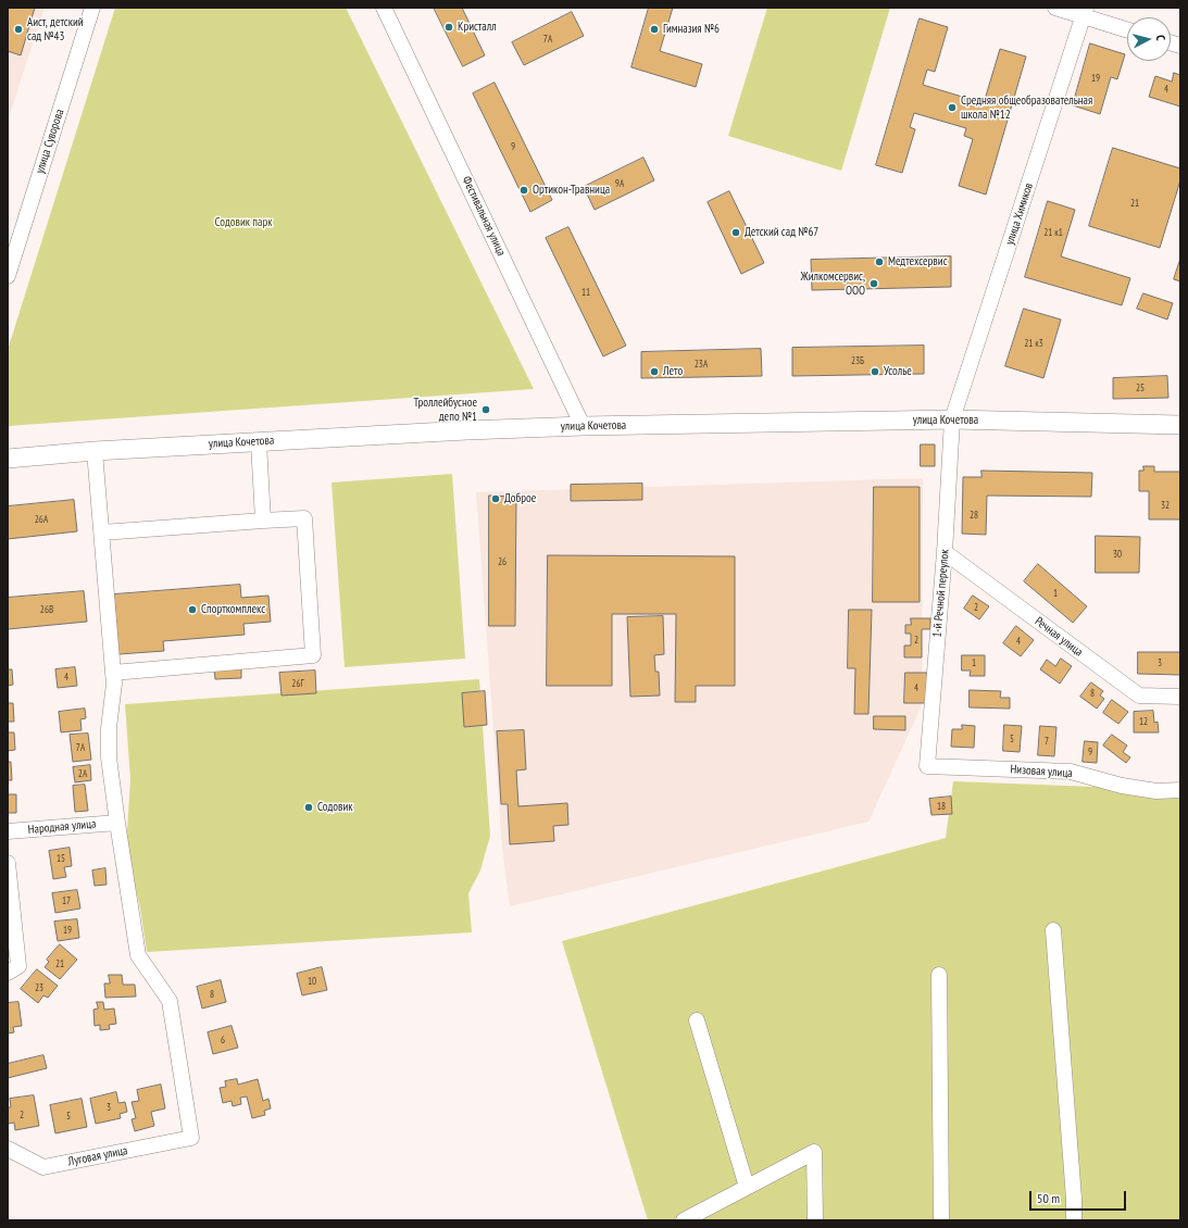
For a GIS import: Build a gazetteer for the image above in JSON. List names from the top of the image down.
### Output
{
  "streets": {
    "main road": ["улица Кочетова"],
    "street": [
      "улица Суворова",
      "улица Химиков",
      "Фестивальная улица",
      "1-й Речной переулок",
      "Речная улица",
      "Низовая улица",
      "Народная улица",
      "Луговая улица"
    ]
  },
  "crossings": [
    ["улица Химиков", "улица Кочетова"],
    ["улица Химиков", "1-й Речной переулок"],
    ["Фестивальная улица", "улица Кочетова"],
    ["улица Кочетова", "1-й Речной переулок"],
    ["1-й Речной переулок", "Речная улица"],
    ["1-й Речной переулок", "Низовая улица"],
    ["Народная улица", "Луговая улица"]
  ],
  "parks": ["Содовик парк"],
  "places": [
    "Кристалл",
    "Аист, детский сад №43",
    "Гимназия №6",
    "Средняя общеобразовательная школа №12",
    "Ортикон-Травница",
    "Детский сад №67",
    "Медтехсервис",
    "Жилкомсервис, ООО",
    "Лето",
    "Усолье",
    "Троллейбусное депо №1",
    "Доброе",
    "Спорткомплекс",
    "Содовик"
  ],
  "house_numbers": [
    "7А",
    "19",
    "4",
    "9",
    "9А",
    "21",
    "21 к1",
    "11",
    "21 к3",
    "23Б",
    "23А",
    "25",
    "32",
    "28",
    "26А",
    "30",
    "26",
    "1",
    "2",
    "26В",
    "2",
    "4",
    "1",
    "3",
    "4",
    "26Г",
    "4",
    "8",
    "12",
    "5",
    "7",
    "7А",
    "9",
    "2А",
    "18",
    "15",
    "17",
    "19",
    "21",
    "10",
    "23",
    "8",
    "6",
    "3",
    "2",
    "5"
  ],
  "scale_bar": "50 m",
  "north": "right"
}
